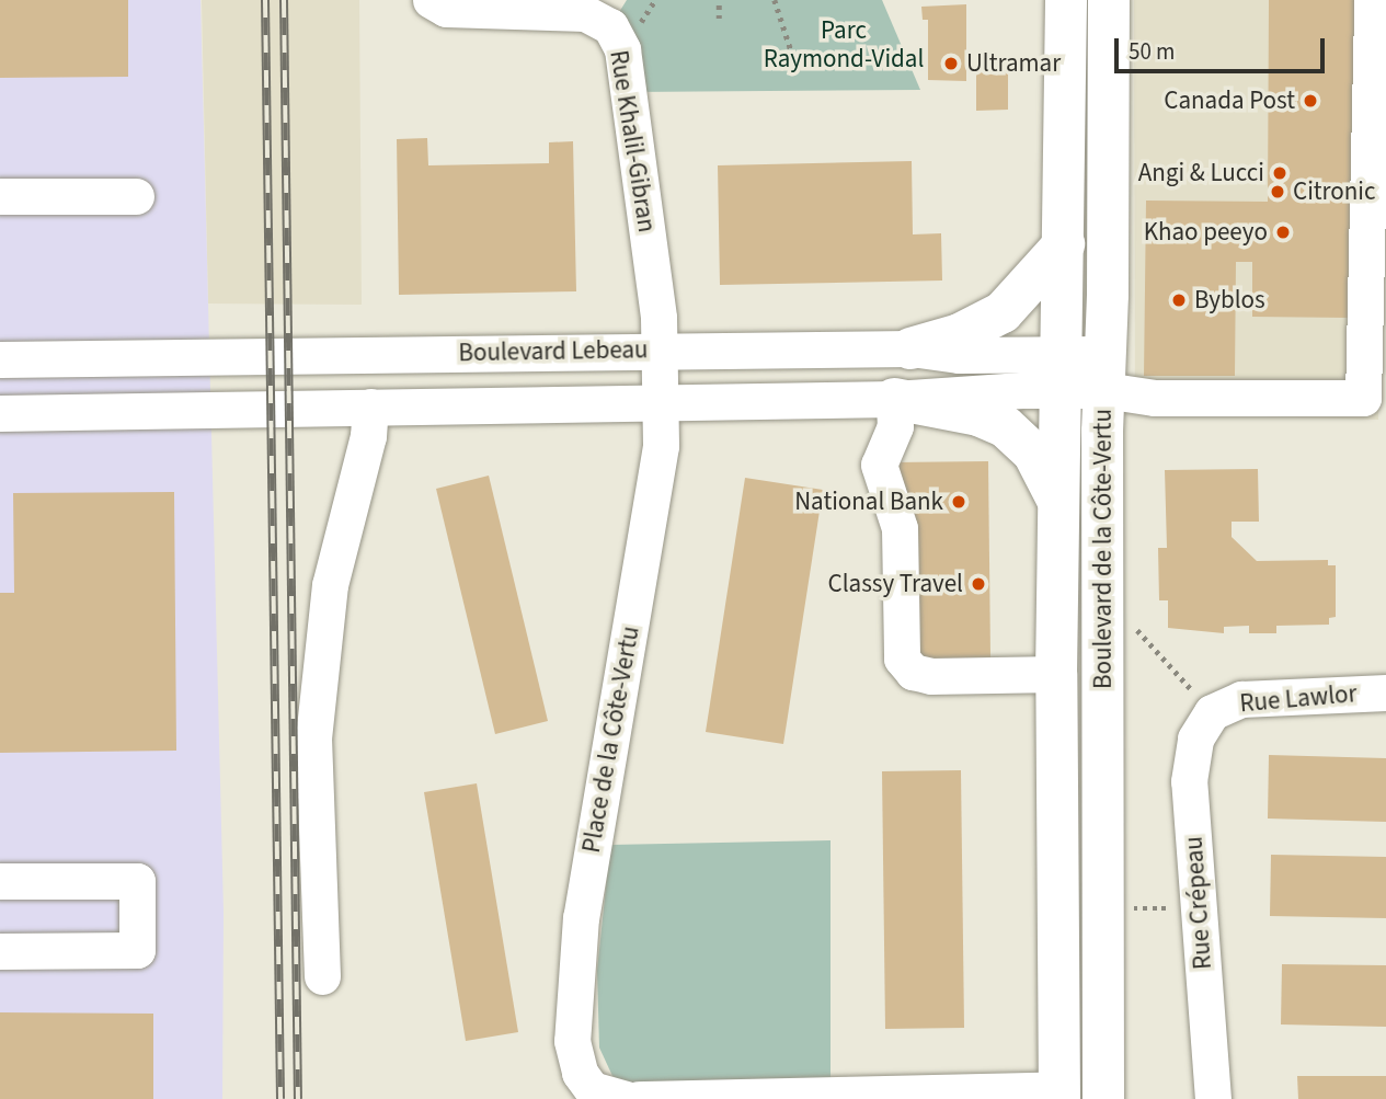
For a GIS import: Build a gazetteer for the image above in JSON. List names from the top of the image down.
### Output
{
  "streets": {
    "main road": ["Boulevard de la Côte-Vertu"],
    "street": [
      "Rue Khalil-Gibran",
      "Boulevard Lebeau",
      "Rue Lawlor",
      "Place de la Côte-Vertu",
      "Rue Crépeau"
    ]
  },
  "crossings": [
    ["Rue Khalil-Gibran", "Boulevard Lebeau"],
    ["Rue Khalil-Gibran", "Place de la Côte-Vertu"],
    ["Boulevard Lebeau", "Boulevard de la Côte-Vertu"],
    ["Boulevard Lebeau", "Place de la Côte-Vertu"],
    ["Rue Lawlor", "Rue Crépeau"]
  ],
  "parks": ["Parc Raymond-Vidal"],
  "places": [
    "Ultramar",
    "Canada Post",
    "Angi & Lucci",
    "Citronic",
    "Khao peeyo",
    "Byblos",
    "National Bank",
    "Classy Travel"
  ],
  "scale_bar": "50 m"
}
